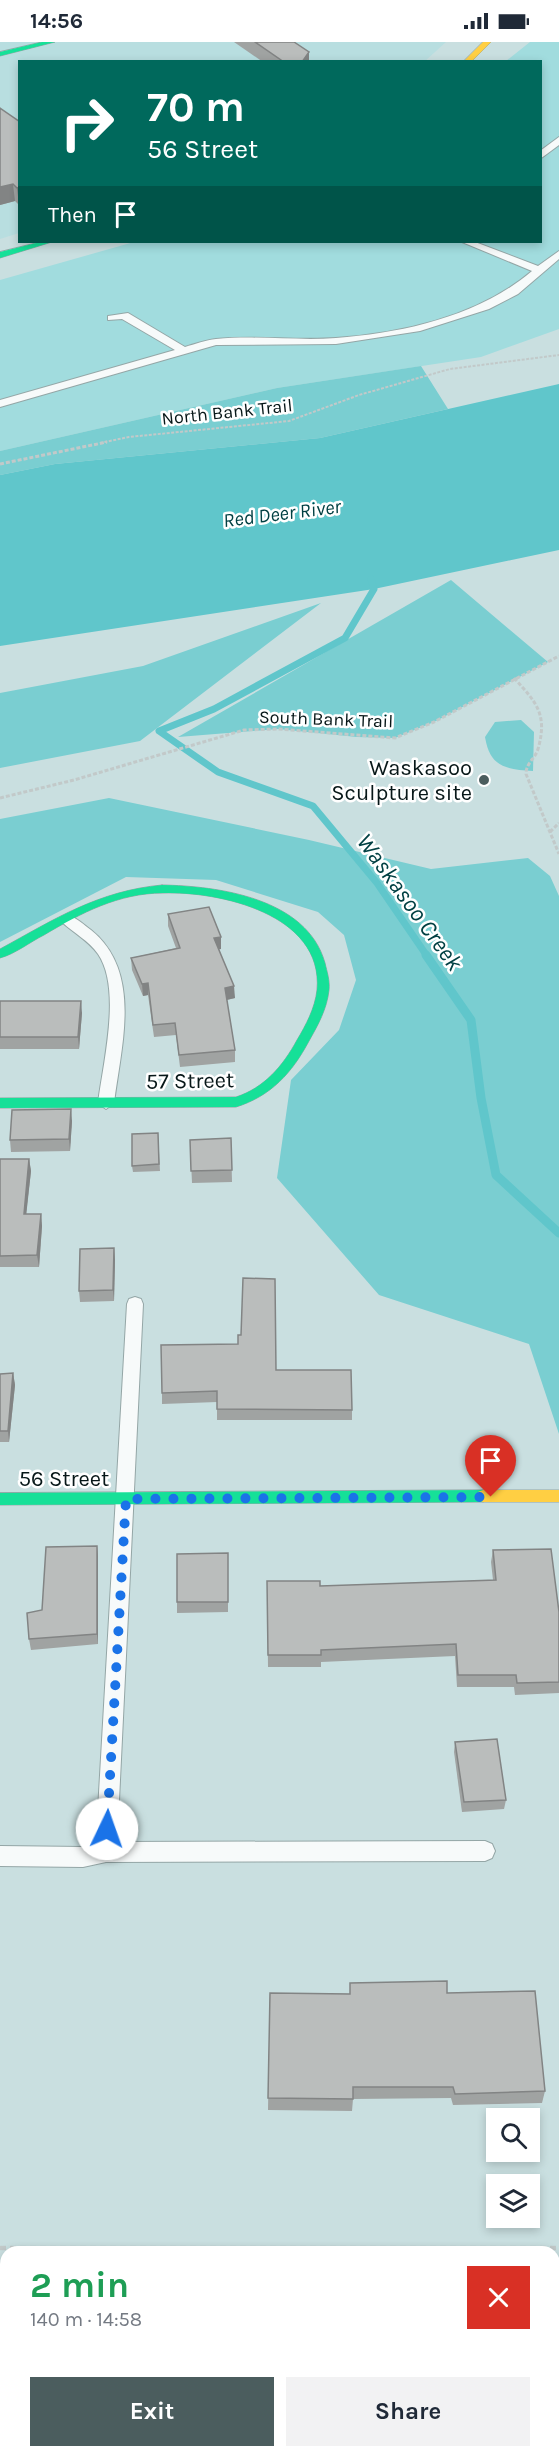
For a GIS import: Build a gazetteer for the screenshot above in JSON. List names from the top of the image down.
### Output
{
  "streets": {
    "street": ["57 Street", "56 Street"],
    "path": ["North Bank Trail", "South Bank Trail"]
  },
  "water": ["Red Deer River", "Waskasoo Creek"],
  "places": ["Waskasoo Sculpture site"],
  "page": {
    "status": "14:56",
    "turn": ["70 m", "56 Street"],
    "then": "Then",
    "heading": ["2 min", "140 m · 14:58"],
    "buttons": ["Exit", "Share"]
  }
}
